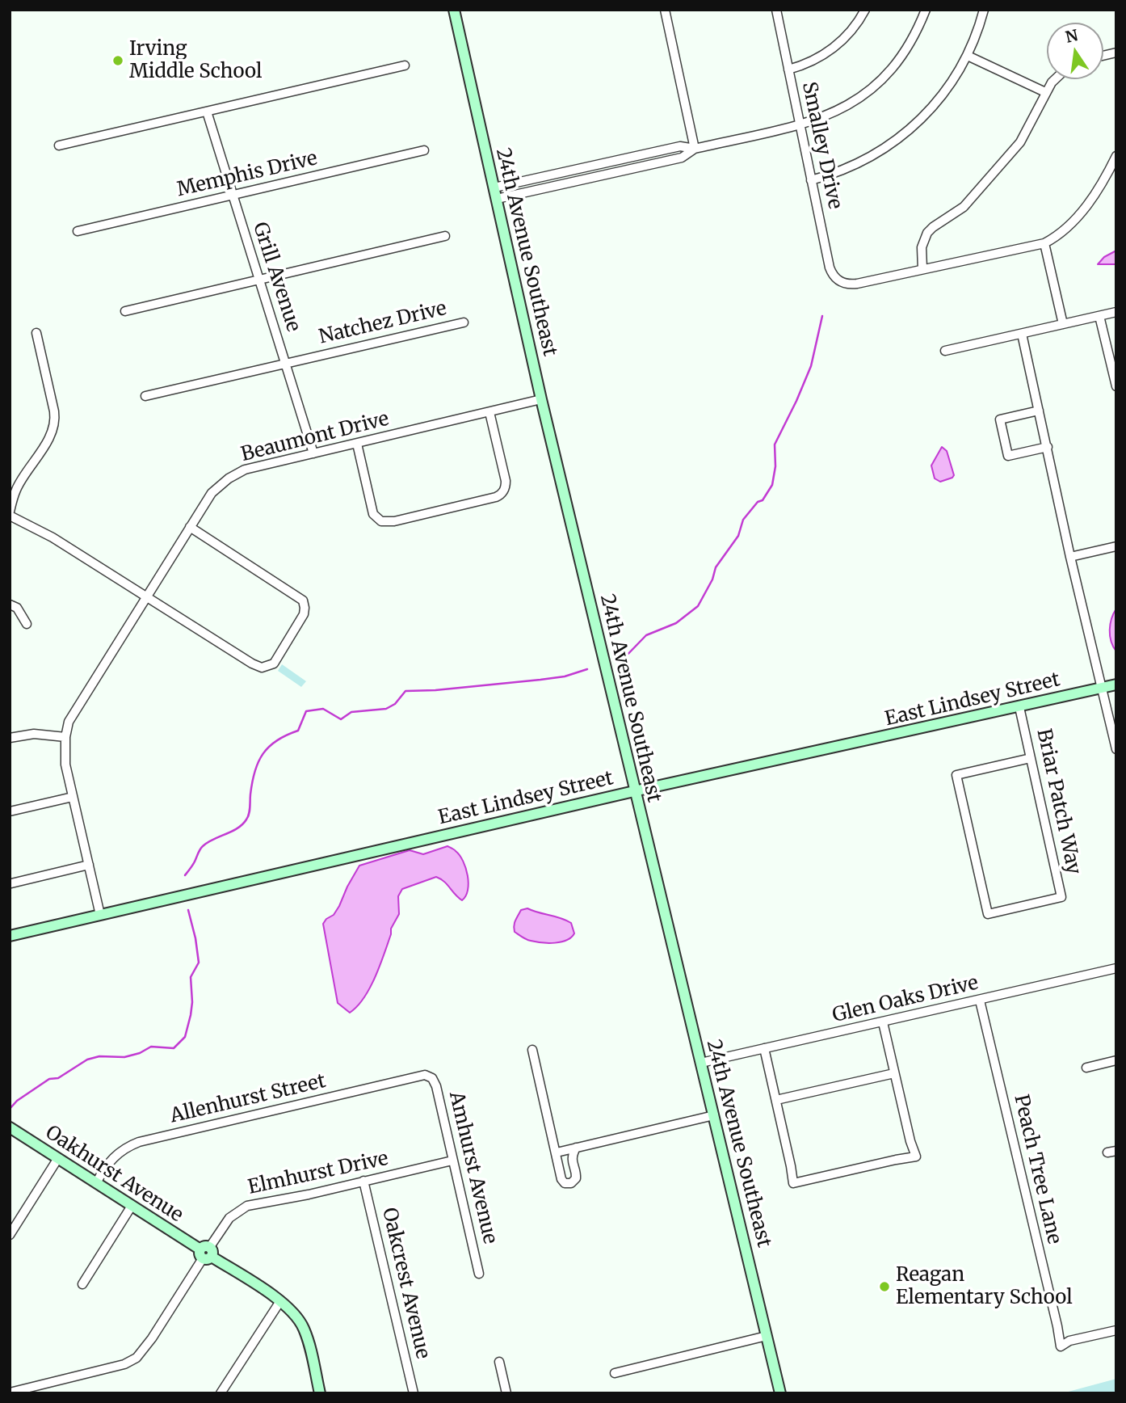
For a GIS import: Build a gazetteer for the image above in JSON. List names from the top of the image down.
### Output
{
  "streets": {
    "street": [
      "Smalley Drive",
      "Memphis Drive",
      "24th Avenue Southeast",
      "Grill Avenue",
      "Natchez Drive",
      "Beaumont Drive",
      "East Lindsey Street",
      "Briar Patch Way",
      "Glen Oaks Drive",
      "Allenhurst Street",
      "Amhurst Avenue",
      "Peach Tree Lane",
      "Elmhurst Drive",
      "Oakhurst Avenue",
      "Oakcrest Avenue"
    ]
  },
  "crossings": [
    ["Memphis Drive", "Grill Avenue"],
    ["24th Avenue Southeast", "Beaumont Drive"],
    ["24th Avenue Southeast", "East Lindsey Street"],
    ["24th Avenue Southeast", "Glen Oaks Drive"],
    ["Grill Avenue", "Natchez Drive"],
    ["Grill Avenue", "Beaumont Drive"],
    ["East Lindsey Street", "Briar Patch Way"],
    ["Glen Oaks Drive", "Peach Tree Lane"],
    ["Allenhurst Street", "Amhurst Avenue"],
    ["Allenhurst Street", "Oakhurst Avenue"],
    ["Amhurst Avenue", "Elmhurst Drive"],
    ["Elmhurst Drive", "Oakhurst Avenue"],
    ["Elmhurst Drive", "Oakcrest Avenue"]
  ],
  "places": ["Irving Middle School", "Reagan Elementary School"],
  "north": "top"
}
